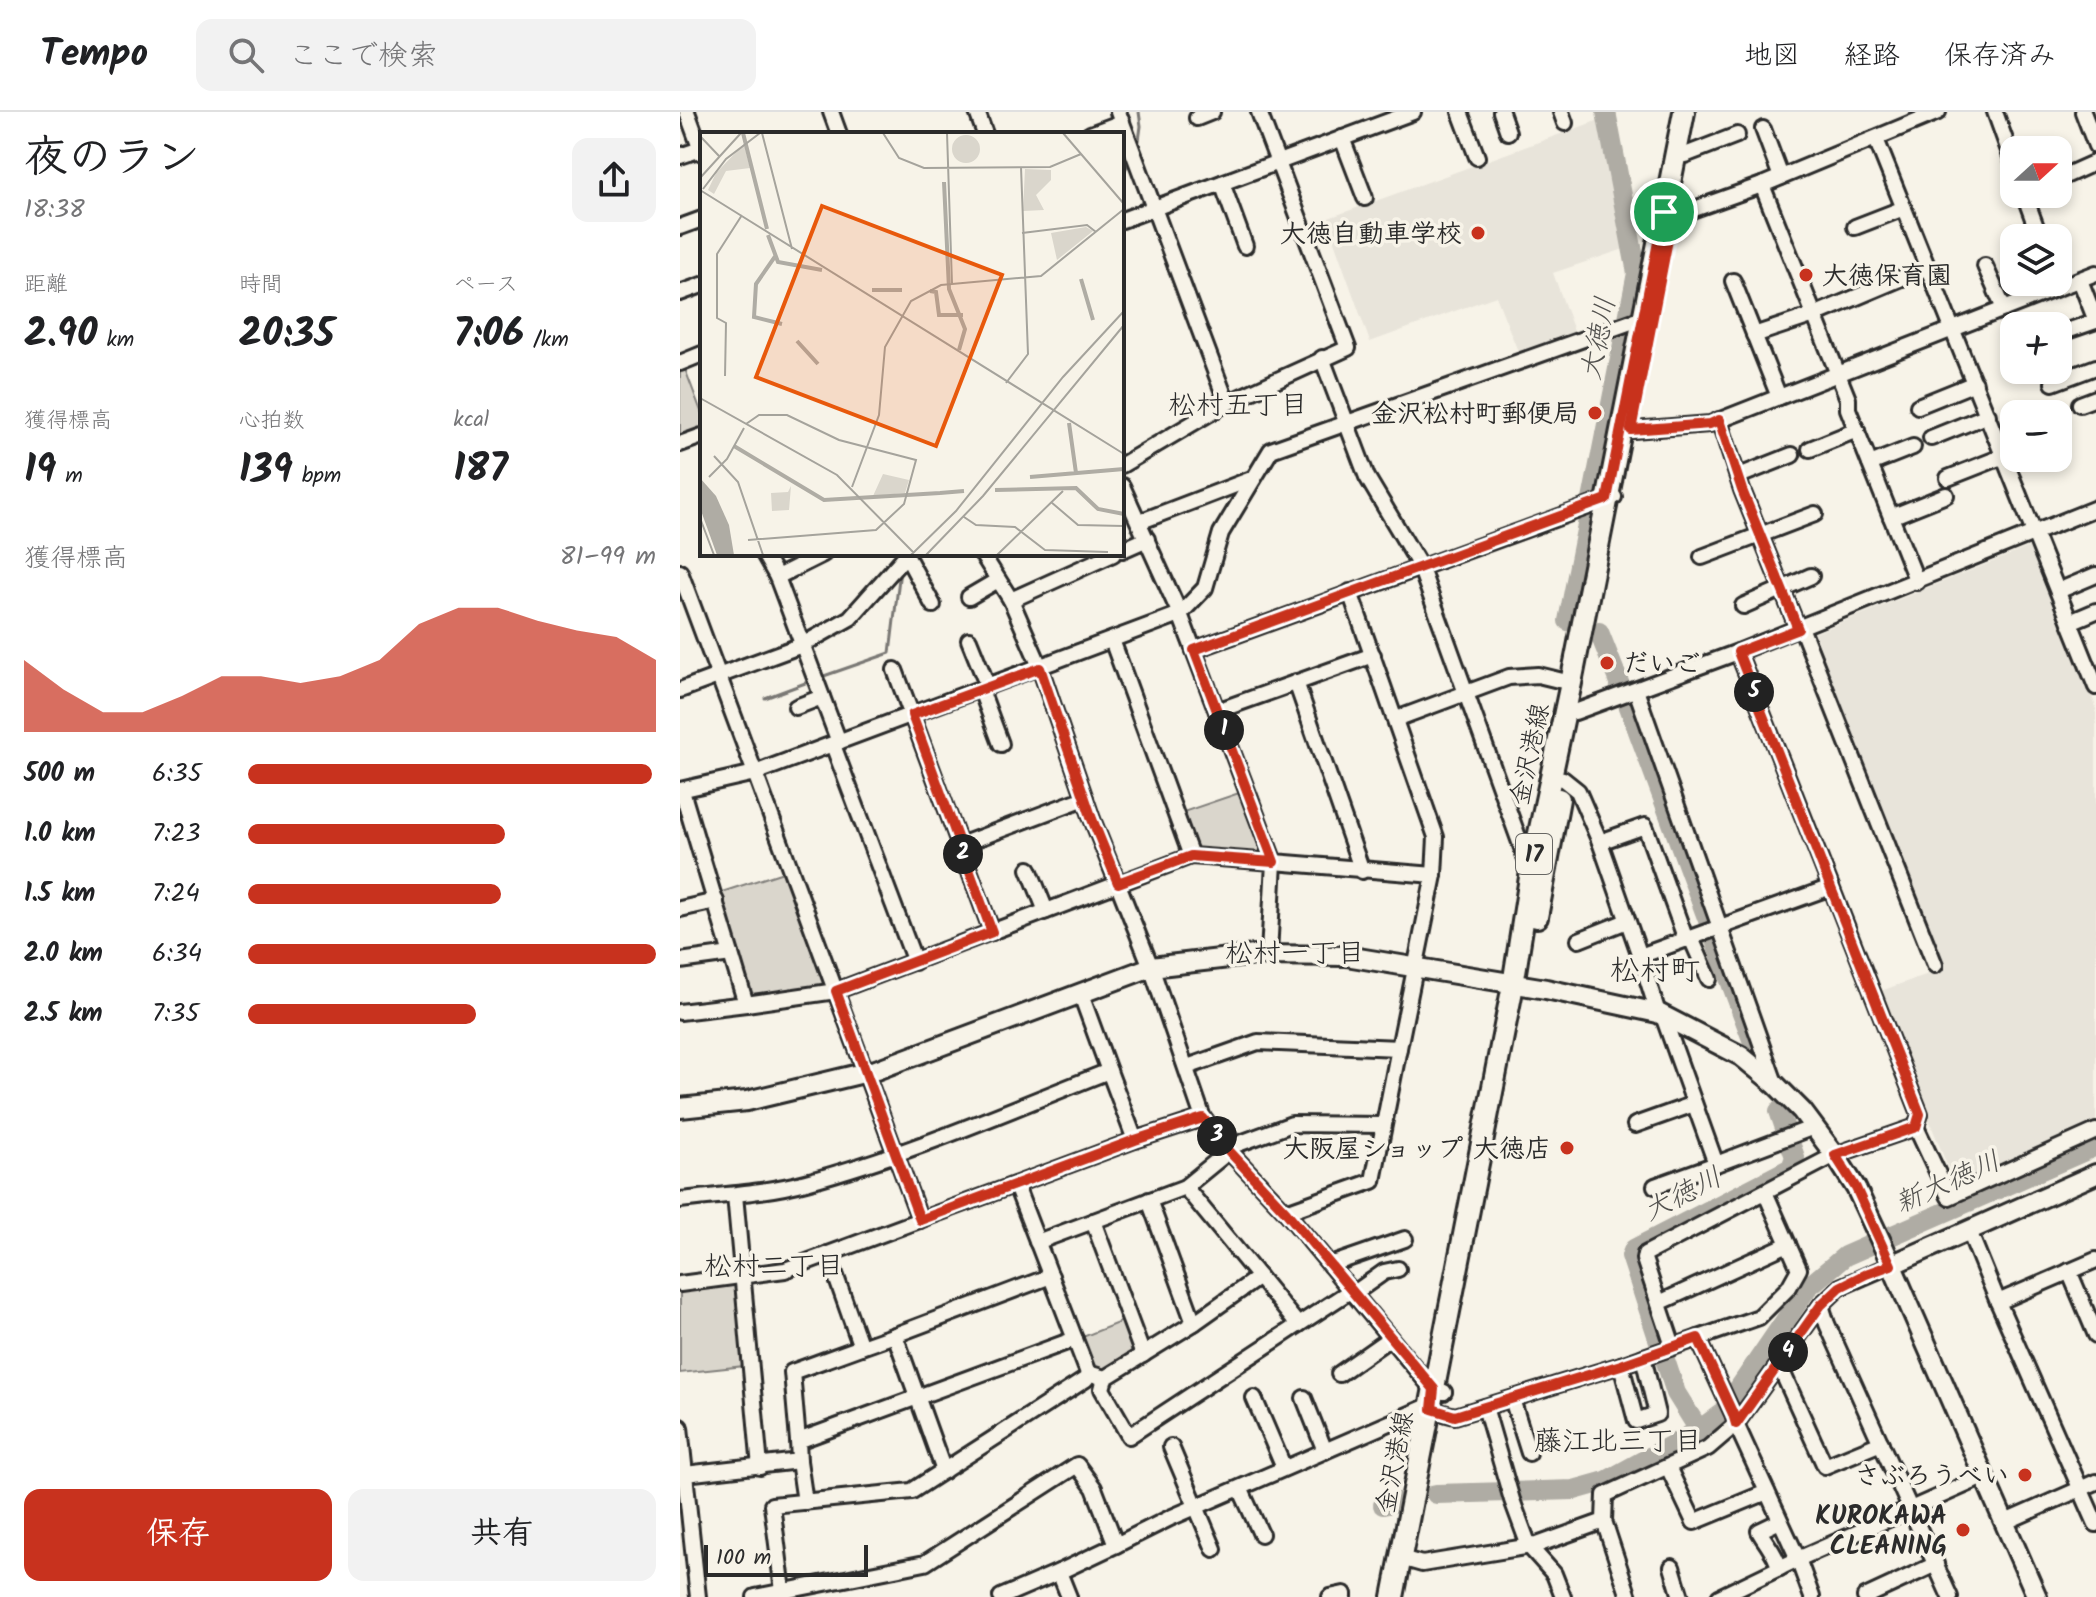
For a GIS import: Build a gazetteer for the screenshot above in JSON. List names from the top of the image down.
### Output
{
  "streets": {
    "main road": ["金沢港線", "17"]
  },
  "districts": [
    "松村五丁目",
    "松村一丁目",
    "松村町",
    "松村二丁目",
    "藤江北三丁目"
  ],
  "water": ["大徳川", "新大徳川"],
  "places": [
    "大徳自動車学校",
    "大徳保育園",
    "金沢松村町郵便局",
    "だいご",
    "大阪屋ショップ 大徳店",
    "さぶろうべい",
    "KUROKAWA CLEANING"
  ],
  "scale_bar": "100 m",
  "north": "right",
  "page": {
    "header": "Tempo",
    "search": "ここで検索",
    "nav": ["地図", "経路", "保存済み"],
    "heading": ["夜のラン", "18:38"],
    "map_buttons": ["+", "−"],
    "stats": [
      ["距離", "2.90 km"],
      ["時間", "20:35"],
      ["ペース", "7:06 /km"],
      ["獲得標高", "19 m"],
      ["心拍数", "139 bpm"],
      ["kcal", "187"]
    ],
    "chart": ["獲得標高", "81–99 m"],
    "pins": [
      "5",
      "1",
      "2",
      "3",
      "4"
    ],
    "list": [
      {
        "name": "500 m",
        "note": "6:35"
      },
      {
        "name": "1.0 km",
        "note": "7:23"
      },
      {
        "name": "1.5 km",
        "note": "7:24"
      },
      {
        "name": "2.0 km",
        "note": "6:34"
      },
      {
        "name": "2.5 km",
        "note": "7:35"
      }
    ],
    "buttons": ["保存", "共有"],
    "scale": "100 m"
  }
}
